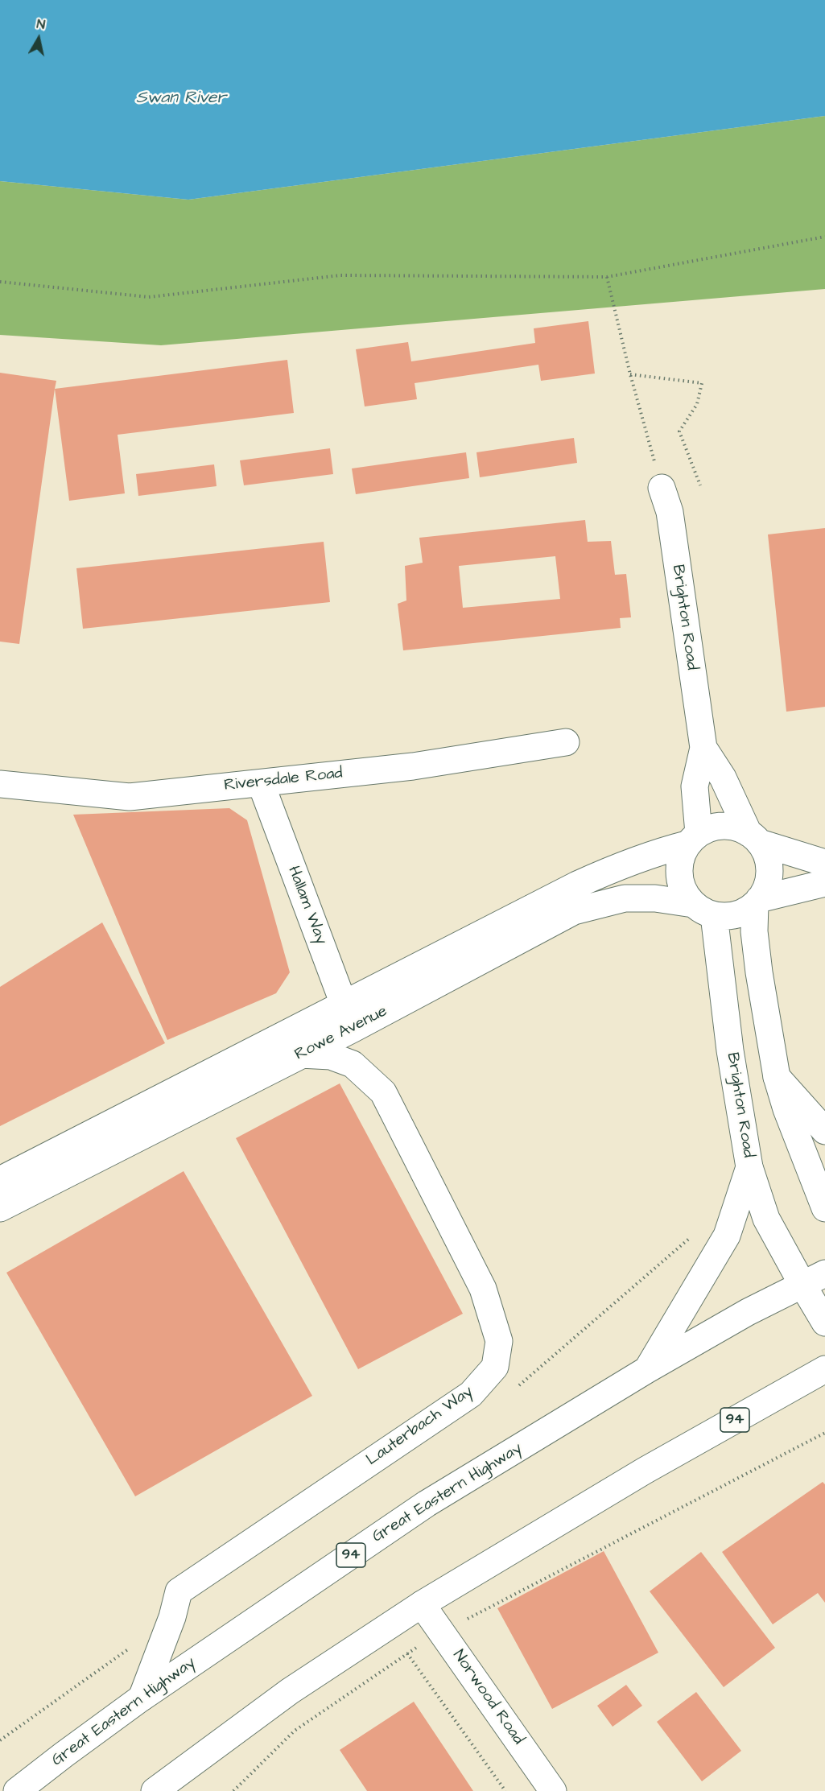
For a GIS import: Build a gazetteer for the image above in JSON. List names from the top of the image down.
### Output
{
  "streets": {
    "main road": [
      "Brighton Road",
      "Riversdale Road",
      "Hallam Way",
      "Rowe Avenue",
      "94",
      "Lauterbach Way",
      "Great Eastern Highway",
      "Norwood Road"
    ]
  },
  "crossings": [
    ["Brighton Road", "Rowe Avenue"],
    ["Brighton Road", "Great Eastern Highway"],
    ["Riversdale Road", "Hallam Way"],
    ["Hallam Way", "Rowe Avenue"],
    ["Rowe Avenue", "Lauterbach Way"],
    ["94", "Norwood Road"],
    ["Lauterbach Way", "Great Eastern Highway"]
  ],
  "water": ["Swan River"],
  "north": "top"
}
